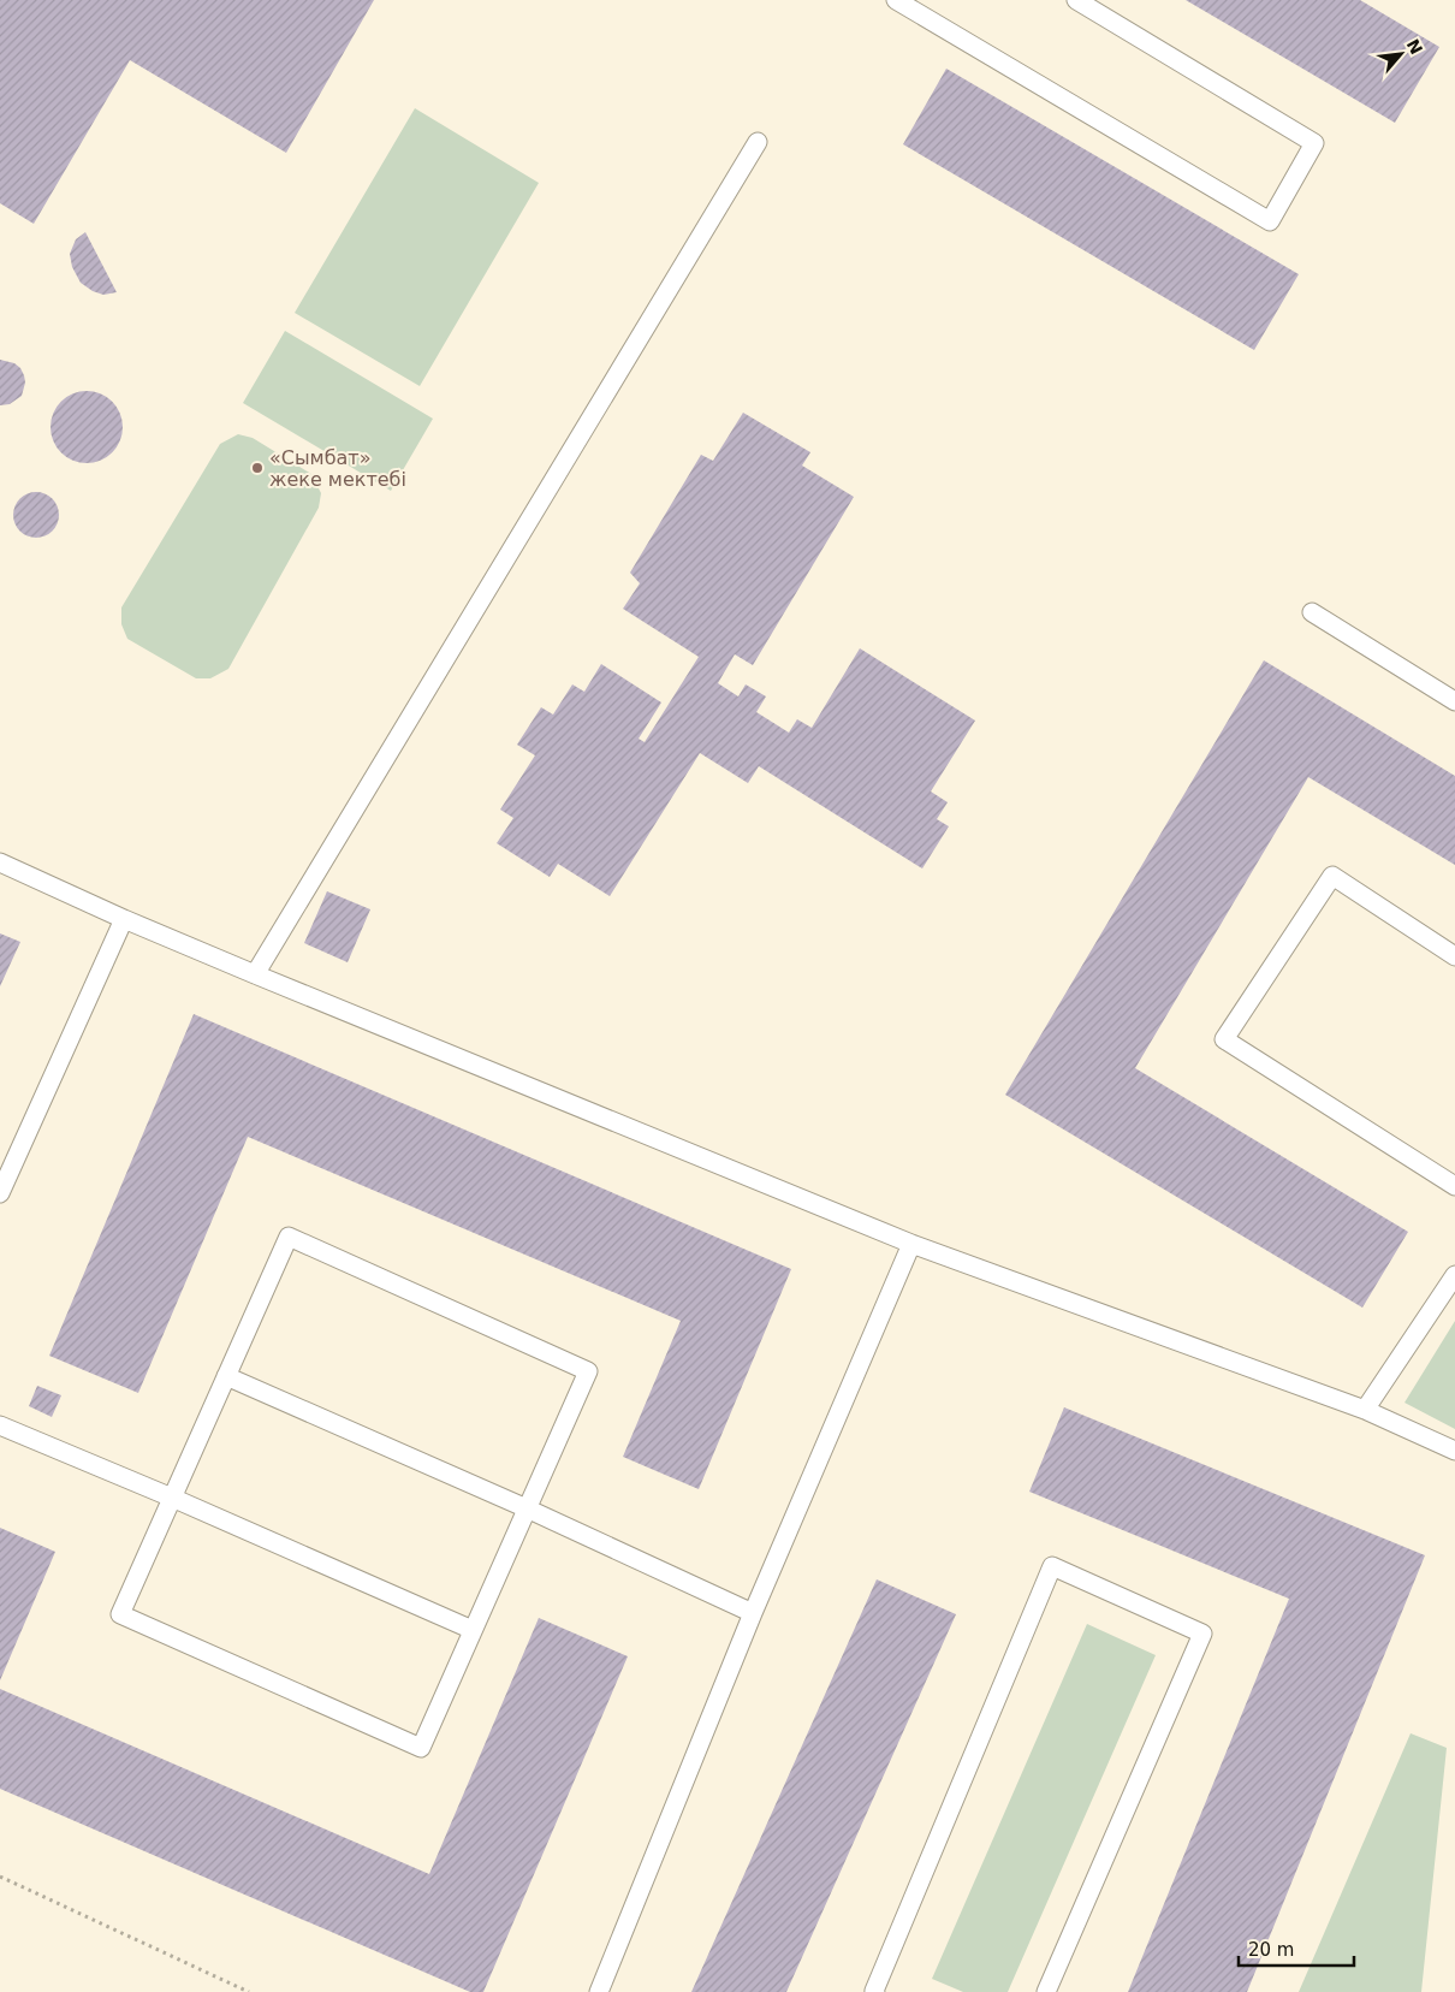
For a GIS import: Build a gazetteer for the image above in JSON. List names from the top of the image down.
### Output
{
  "places": ["«Сымбат» жеке мектебі"],
  "scale_bar": "20 m",
  "north": "top right"
}
